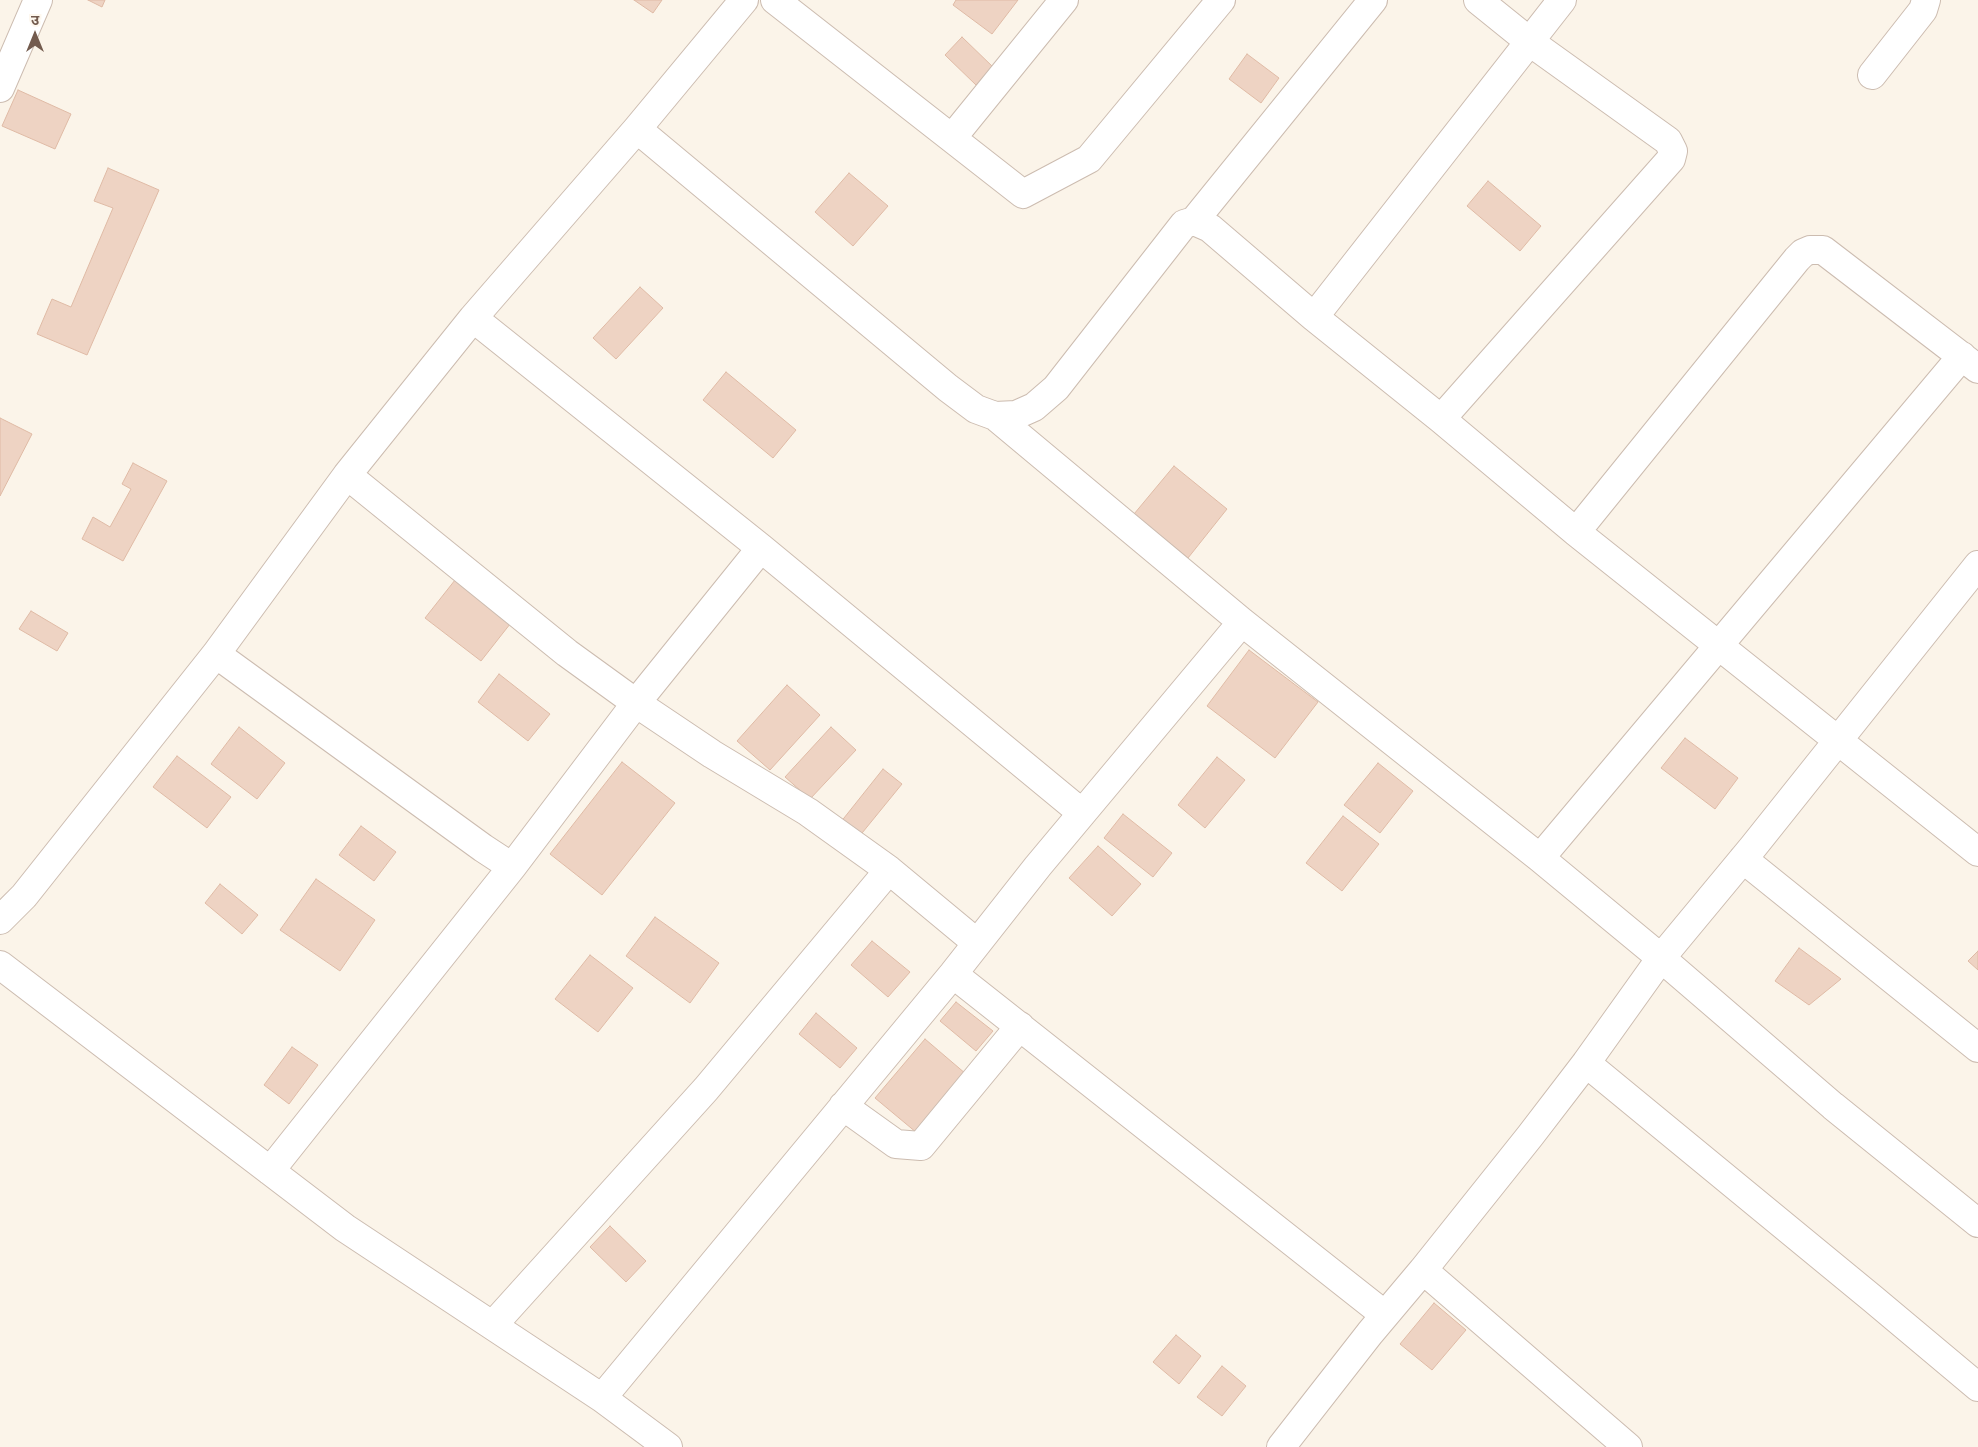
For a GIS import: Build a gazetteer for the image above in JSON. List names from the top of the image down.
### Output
{
  "north": "top"
}
